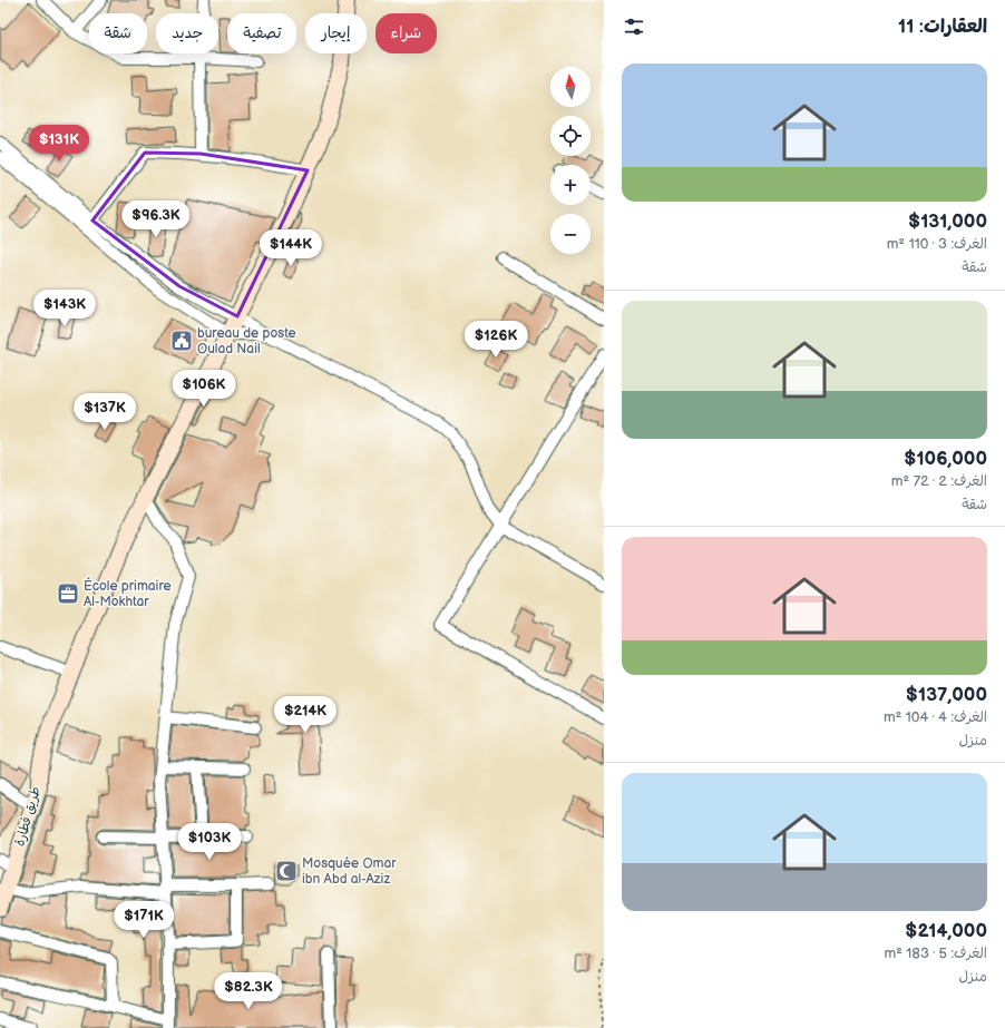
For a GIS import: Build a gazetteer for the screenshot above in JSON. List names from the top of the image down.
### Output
{
  "streets": {
    "main road": ["طريق قطارة"]
  },
  "places": {
    "public building": ["bureau de poste Oulad Nail"],
    "office": ["École primaire Al-Mokhtar"],
    "mosque": ["Mosquée Omar ibn Abd al-Aziz"]
  },
  "north": "top",
  "page": {
    "heading": "العقارات: 11",
    "chip": [
      "شراء",
      "إيجار",
      "تصفية",
      "جديد",
      "شقة"
    ],
    "list": [
      {
        "name": "$131,000",
        "note": "الغرف: 3 · 110 m² · شقة"
      },
      {
        "name": "$106,000",
        "note": "الغرف: 2 · 72 m² · شقة"
      },
      {
        "name": "$137,000",
        "note": "الغرف: 4 · 104 m² · منزل"
      },
      {
        "name": "$214,000",
        "note": "الغرف: 5 · 183 m² · منزل"
      }
    ],
    "map_buttons": ["+", "−"],
    "price": [
      "$131K",
      "$96.3K",
      "$144K",
      "$143K",
      "$126K",
      "$106K",
      "$137K",
      "$214K",
      "$103K",
      "$171K",
      "$82.3K"
    ]
  }
}
